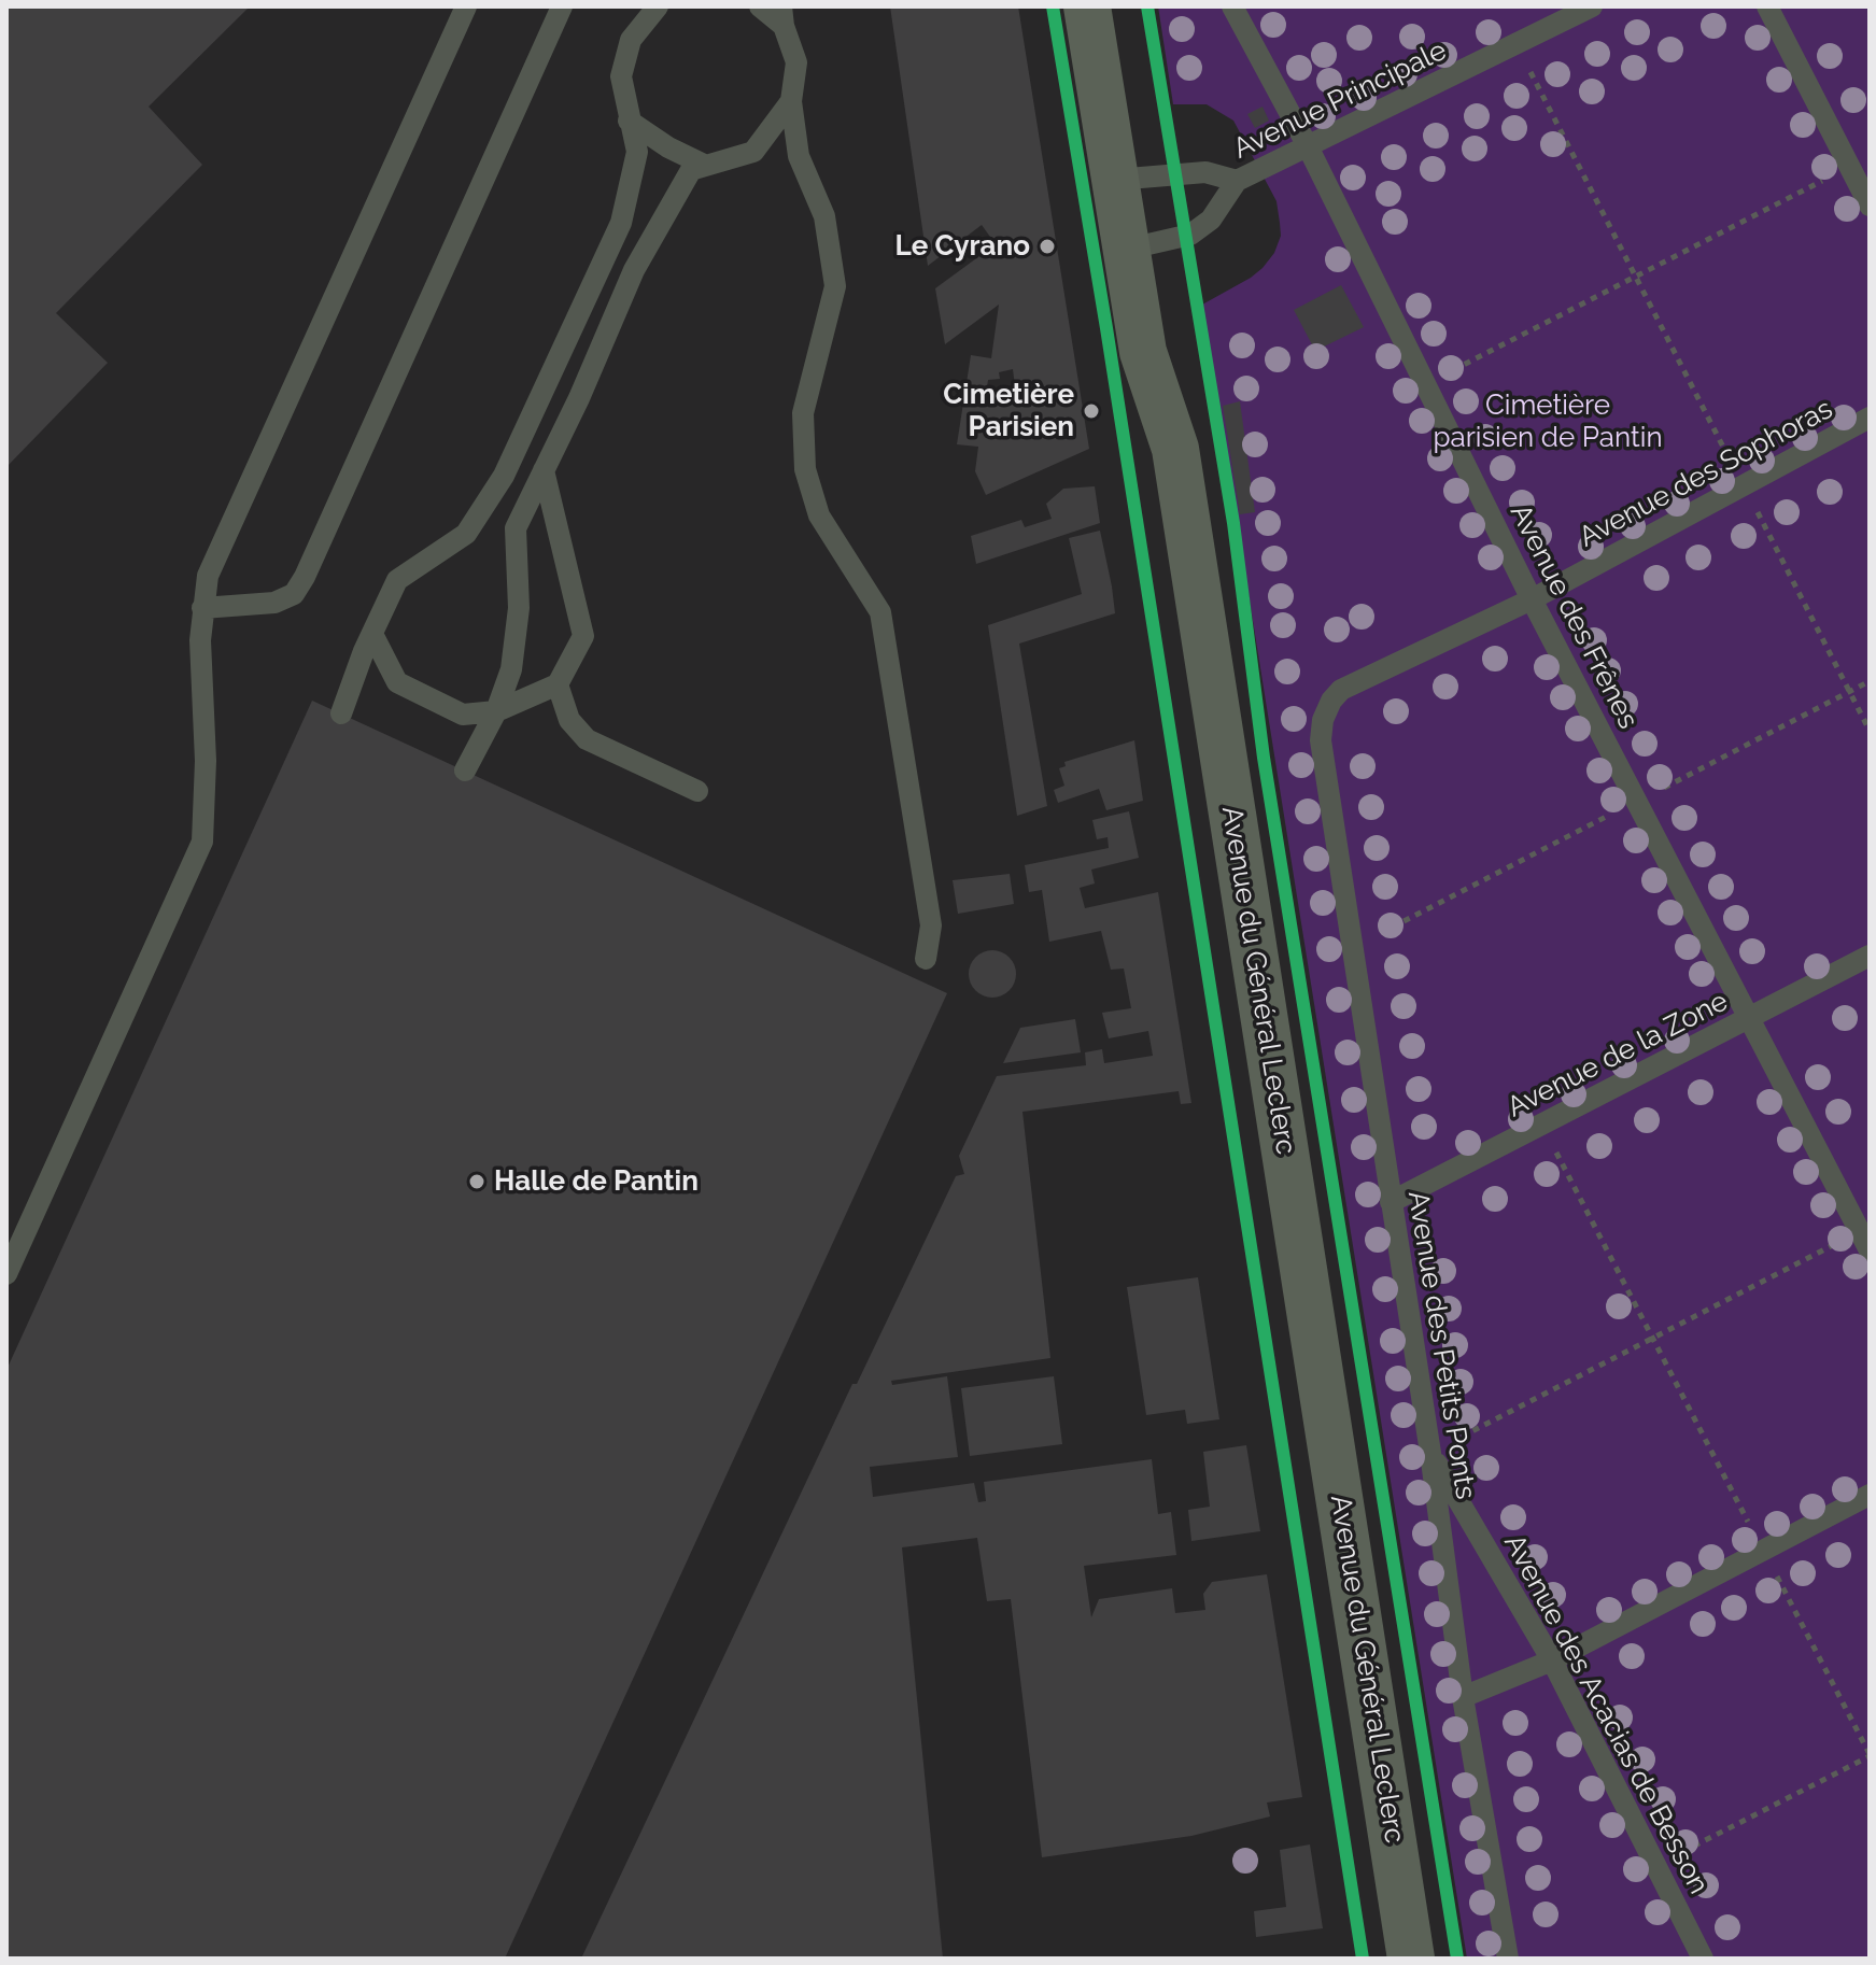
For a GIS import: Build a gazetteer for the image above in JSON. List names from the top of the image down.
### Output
{
  "streets": {
    "main road": ["Avenue du Général Leclerc"],
    "lane": [
      "Avenue Principale",
      "Avenue des Sophoras",
      "Avenue des Frênes",
      "Avenue de la Zone",
      "Avenue des Petits Ponts",
      "Avenue des Acacias de Besson"
    ]
  },
  "crossings": [
    ["Avenue Principale", "Avenue des Frênes"],
    ["Avenue Principale", "Avenue du Général Leclerc"],
    ["Avenue des Sophoras", "Avenue des Frênes"],
    ["Avenue des Sophoras", "Avenue des Petits Ponts"],
    ["Avenue des Frênes", "Avenue de la Zone"],
    ["Avenue de la Zone", "Avenue des Petits Ponts"],
    ["Avenue des Petits Ponts", "Avenue des Acacias de Besson"]
  ],
  "parks": ["Cimetière parisien de Pantin"],
  "places": ["Le Cyrano", "Cimetière Parisien", "Halle de Pantin"]
}
